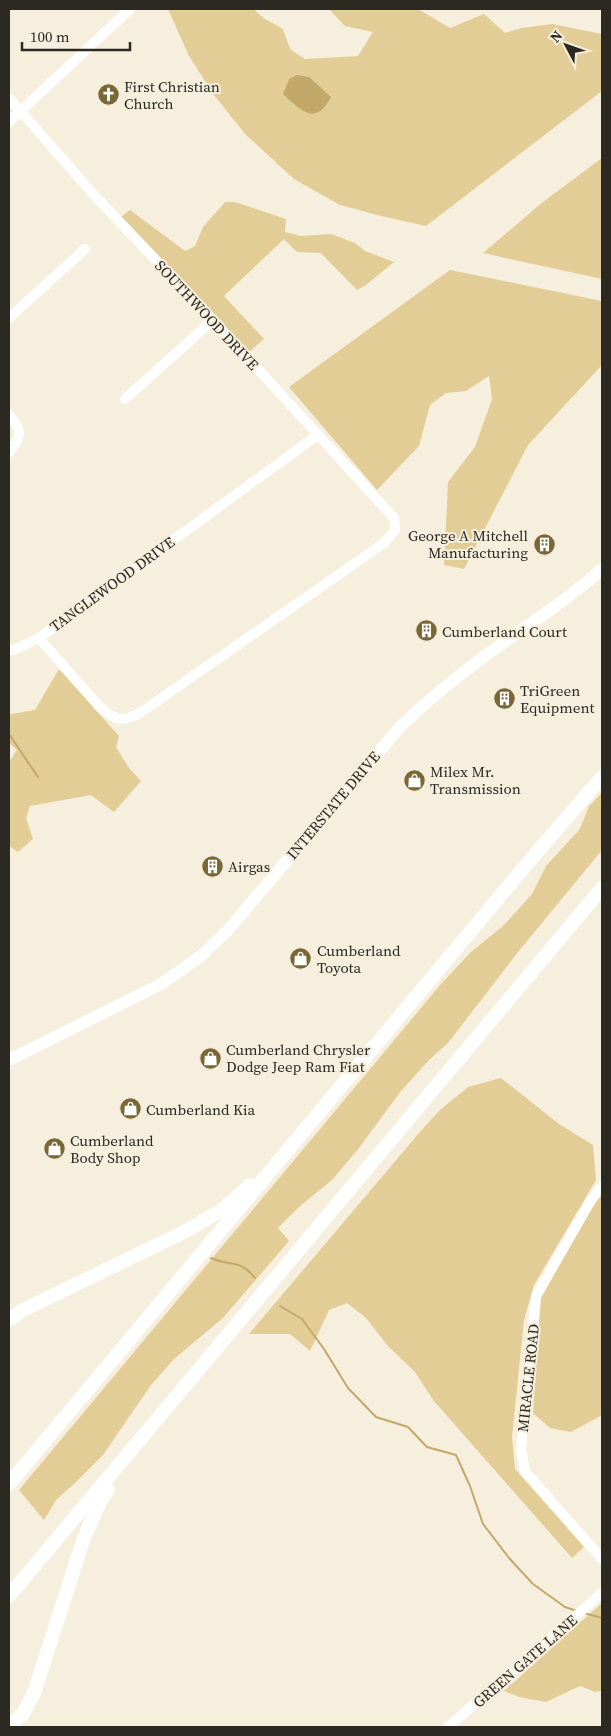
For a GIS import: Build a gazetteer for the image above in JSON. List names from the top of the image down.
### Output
{
  "streets": {
    "main road": ["INTERSTATE DRIVE"],
    "street": [
      "SOUTHWOOD DRIVE",
      "TANGLEWOOD DRIVE",
      "MIRACLE ROAD",
      "GREEN GATE LANE"
    ]
  },
  "crossings": [
    ["SOUTHWOOD DRIVE", "TANGLEWOOD DRIVE"]
  ],
  "places": {
    "church": ["First Christian Church"],
    "building": [
      "George A Mitchell Manufacturing",
      "Cumberland Court",
      "TriGreen Equipment",
      "Airgas"
    ],
    "shop": [
      "Milex Mr. Transmission",
      "Cumberland Toyota",
      "Cumberland Chrysler Dodge Jeep Ram Fiat",
      "Cumberland Kia",
      "Cumberland Body Shop"
    ]
  },
  "scale_bar": "100 m",
  "north": "top left"
}
